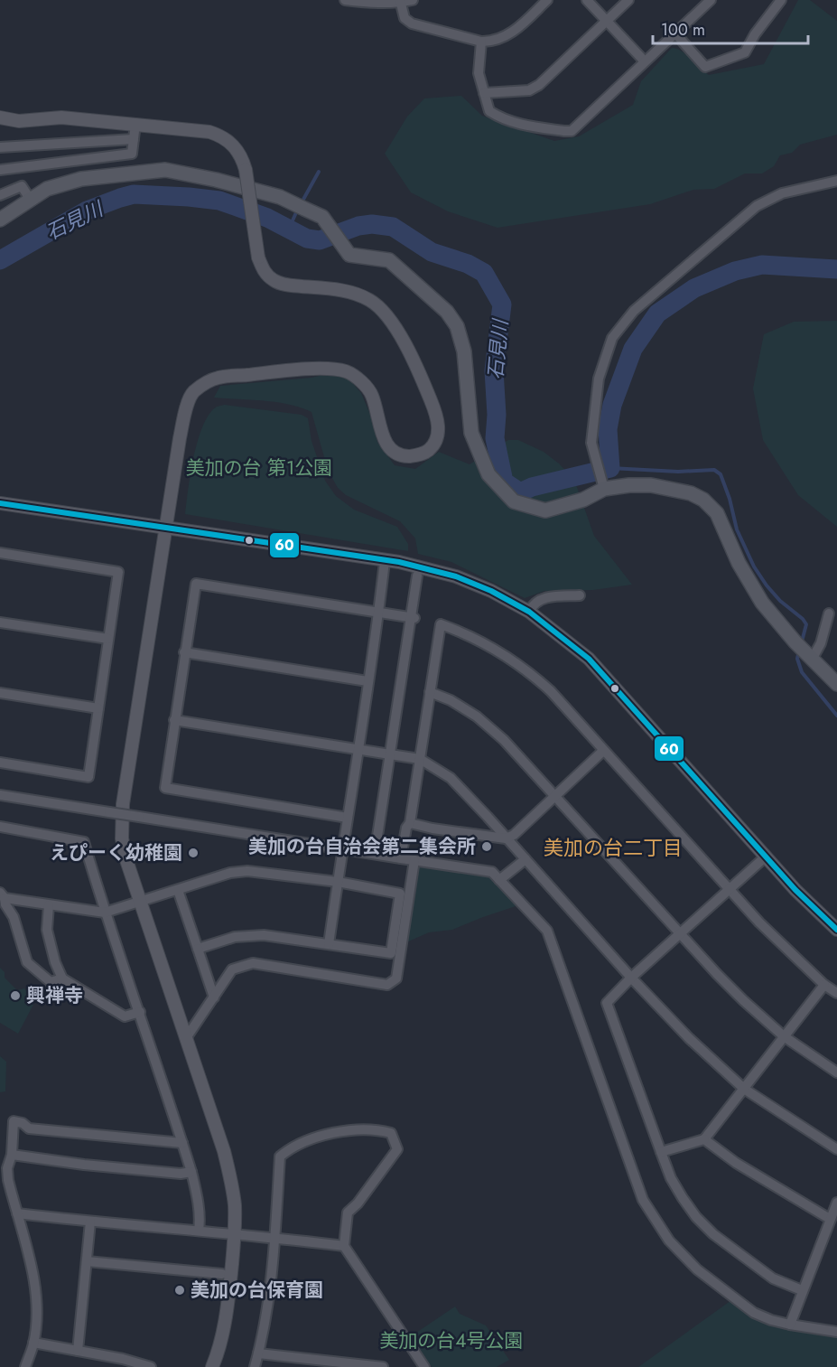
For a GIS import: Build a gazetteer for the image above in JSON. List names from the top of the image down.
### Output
{
  "districts": ["美加の台二丁目"],
  "water": ["石見川"],
  "parks": ["美加の台 第1公園", "美加の台4号公園"],
  "places": [
    "美加の台自治会第二集会所",
    "えぴーく幼稚園",
    "興禅寺",
    "美加の台保育園"
  ],
  "lines": ["transit line 60"],
  "scale_bar": "100 m"
}
